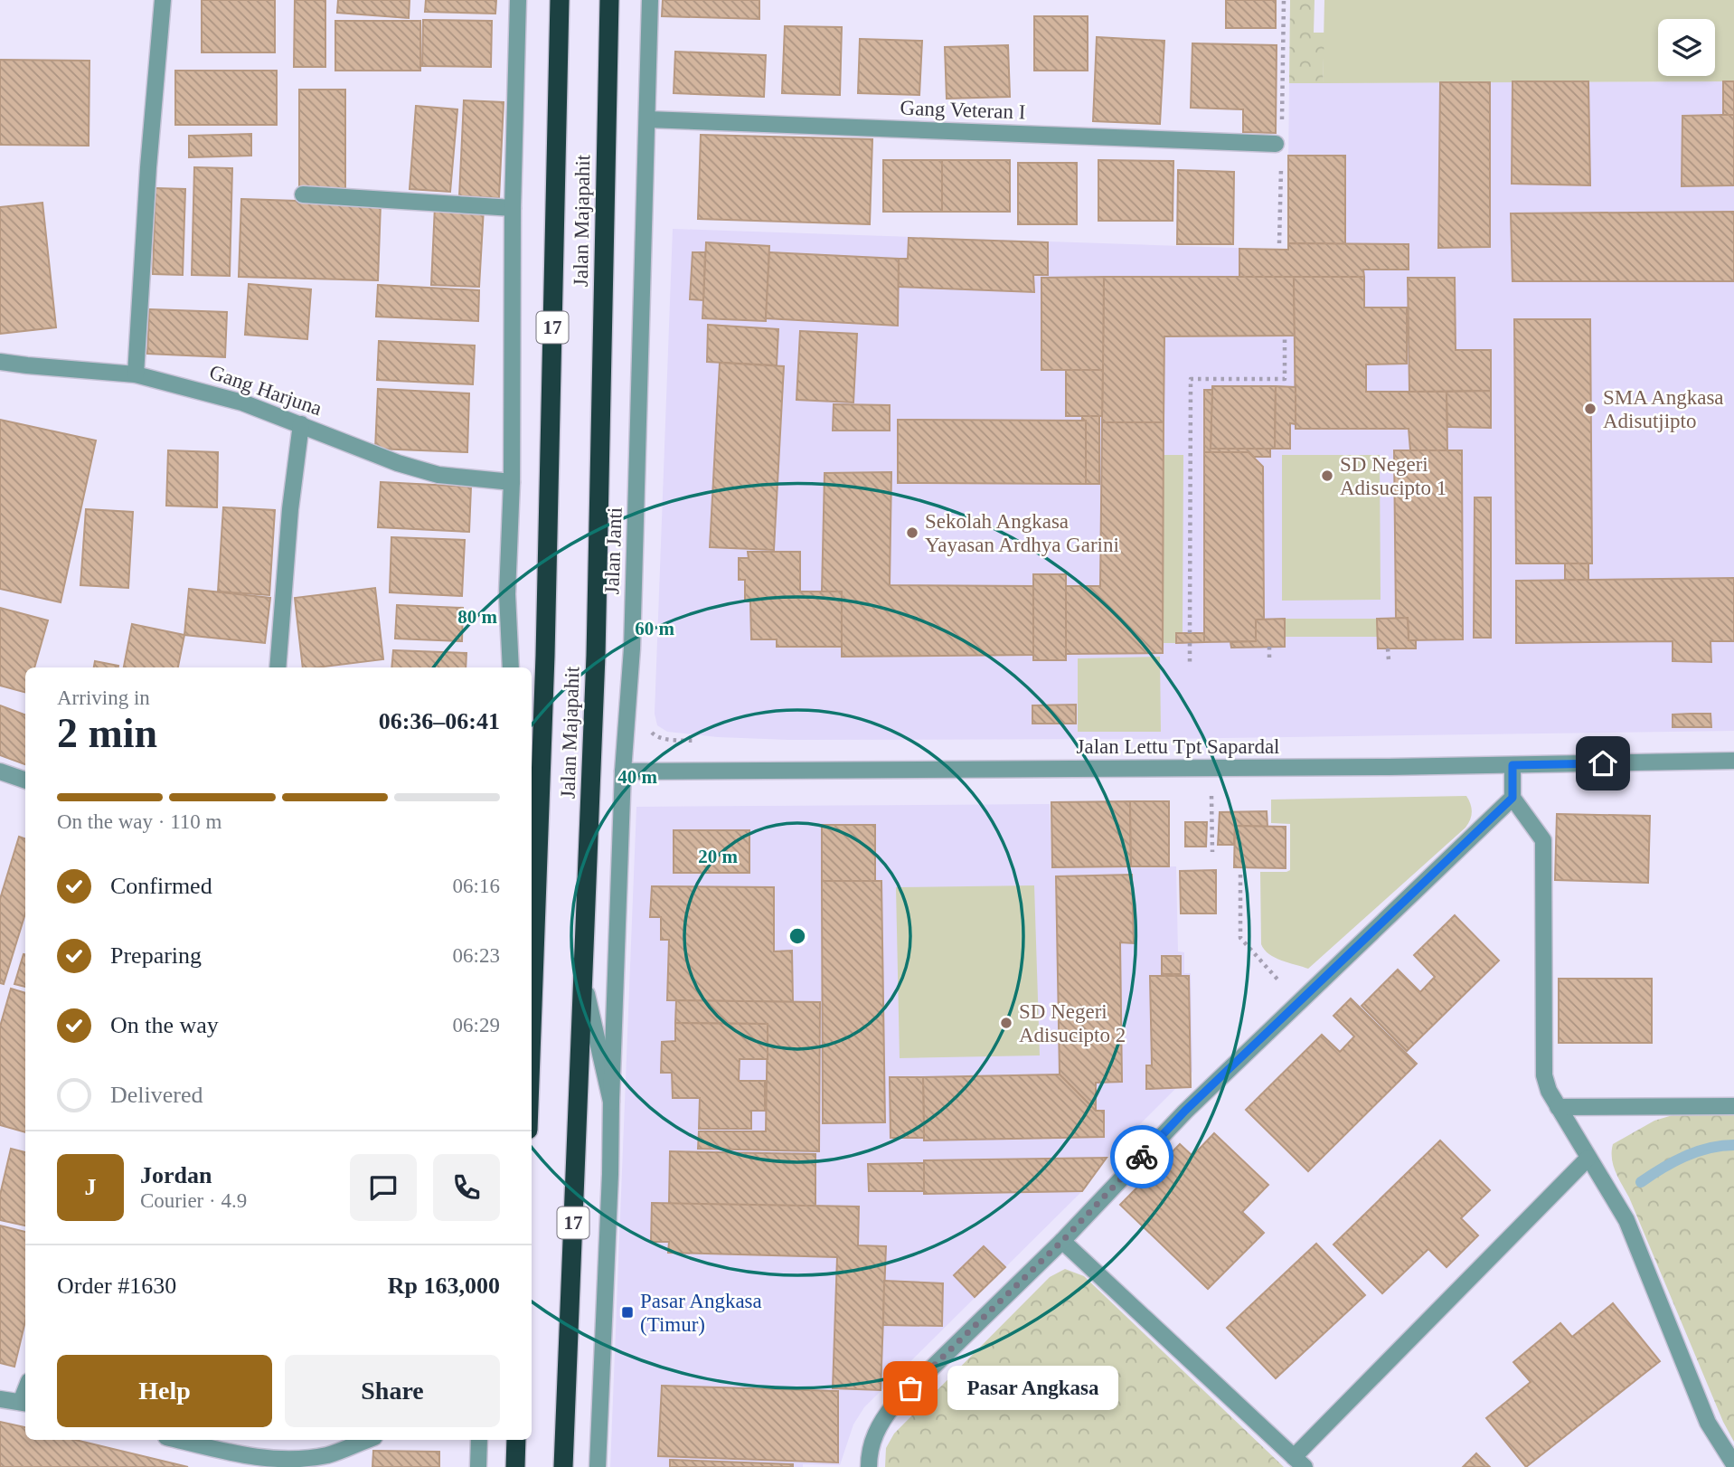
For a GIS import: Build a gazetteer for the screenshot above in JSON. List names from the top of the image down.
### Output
{
  "streets": {
    "highway": ["Jalan Majapahit", "17"],
    "street": [
      "Gang Veteran I",
      "Gang Harjuna",
      "Jalan Janti",
      "Jalan Lettu Tpt Sapardal"
    ]
  },
  "crossings": [
    ["Gang Veteran I", "Jalan Janti"],
    ["Jalan Janti", "Jalan Lettu Tpt Sapardal"]
  ],
  "places": {
    "other": [
      "SMA Angkasa Adisutjipto",
      "SD Negeri Adisucipto 1",
      "Sekolah Angkasa Yayasan Ardhya Garini",
      "SD Negeri Adisucipto 2",
      "Pasar Angkasa"
    ],
    "transit": ["Pasar Angkasa (Timur)"]
  },
  "page": {
    "heading": ["2 min", "Arriving in", "06:36–06:41"],
    "panel": [
      "Jordan",
      "Courier · 4.9",
      "Order #1630",
      "Rp 163,000"
    ],
    "bar": "On the way · 110 m",
    "list": [
      ["Confirmed", "06:16"],
      ["Preparing", "06:23"],
      ["On the way", "06:29"],
      "Delivered"
    ],
    "round": "J",
    "buttons": ["Help", "Share"],
    "bubble": "Pasar Angkasa"
  },
  "rings": [
    "80 m",
    "60 m",
    "40 m",
    "20 m"
  ]
}
